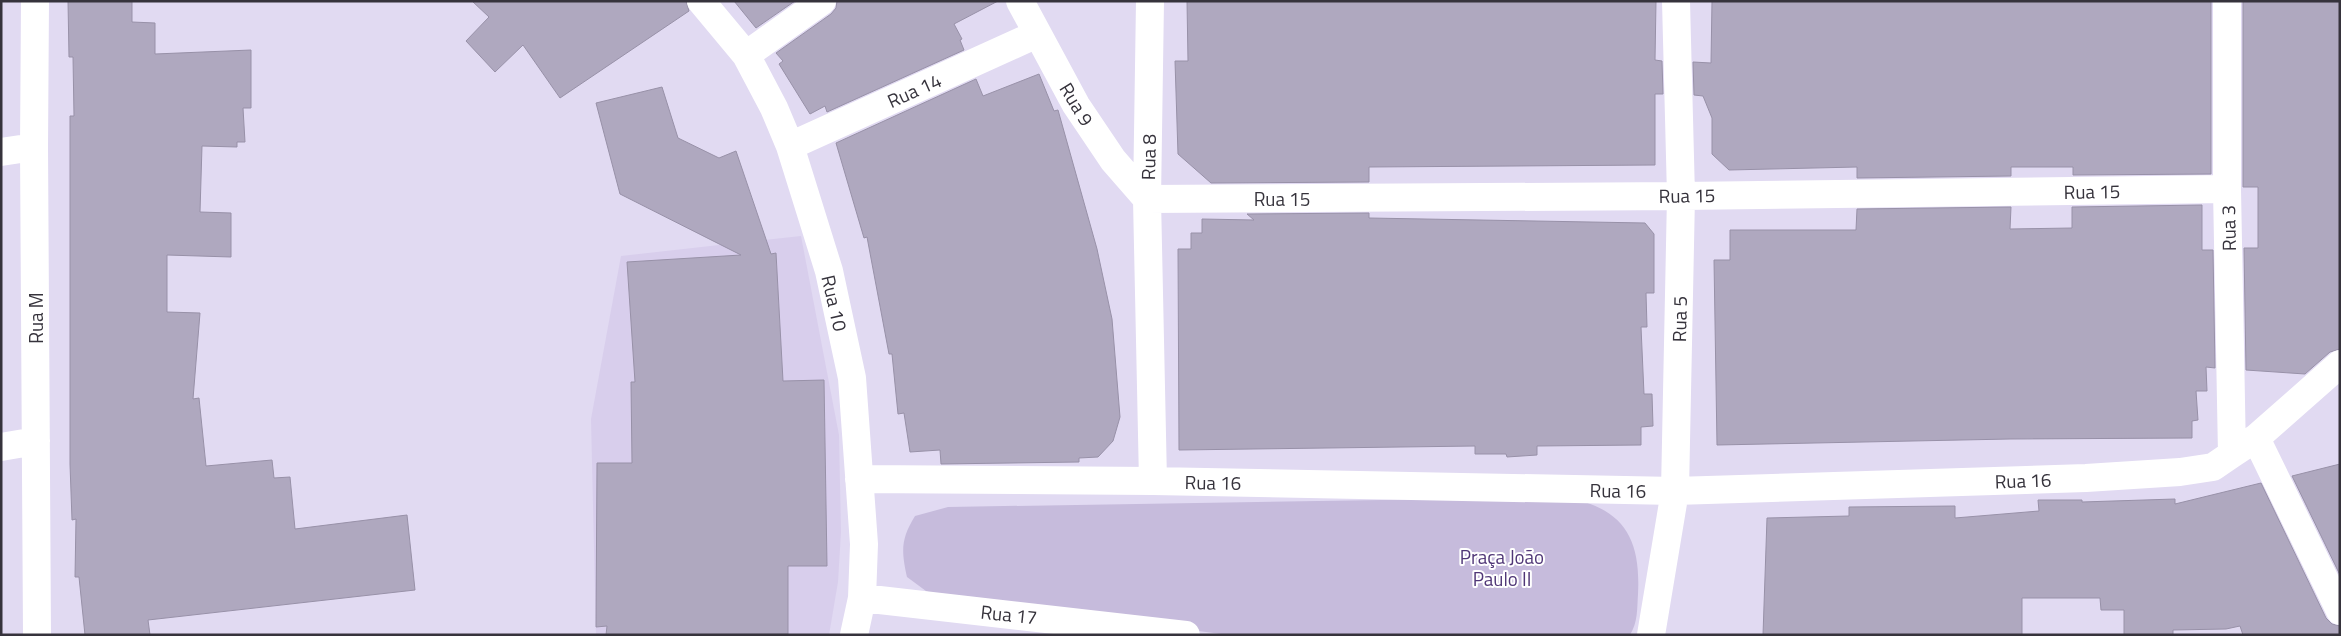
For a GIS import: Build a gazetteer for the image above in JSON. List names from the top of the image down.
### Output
{
  "streets": {
    "street": [
      "Rua 14",
      "Rua 9",
      "Rua 8",
      "Rua 15",
      "Rua 3",
      "Rua 10",
      "Rua M",
      "Rua 5",
      "Rua 16",
      "Rua 17"
    ]
  },
  "crossings": [
    ["Rua 14", "Rua 9"],
    ["Rua 14", "Rua 10"],
    ["Rua 9", "Rua 8"],
    ["Rua 9", "Rua 15"],
    ["Rua 8", "Rua 15"],
    ["Rua 8", "Rua 16"],
    ["Rua 15", "Rua 3"],
    ["Rua 15", "Rua 5"],
    ["Rua 3", "Rua 16"],
    ["Rua 10", "Rua 16"],
    ["Rua 10", "Rua 17"],
    ["Rua 5", "Rua 16"]
  ],
  "parks": ["Praça João Paulo II"]
}
